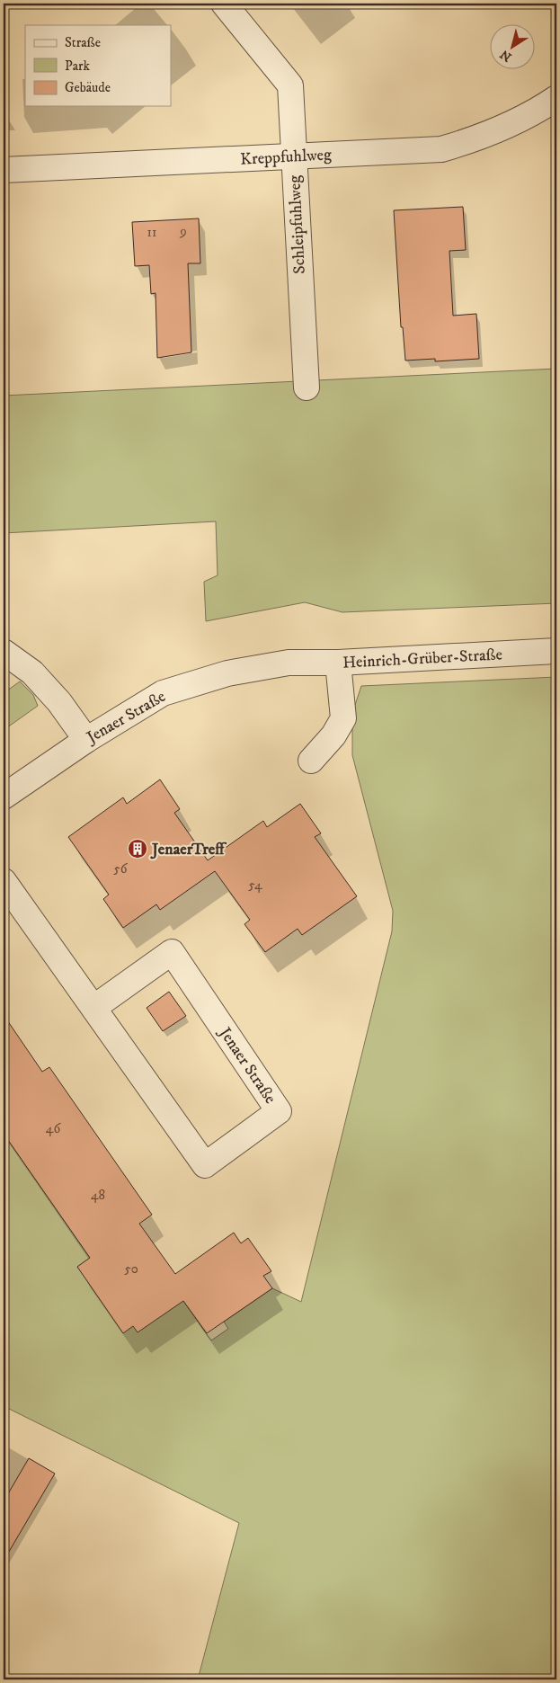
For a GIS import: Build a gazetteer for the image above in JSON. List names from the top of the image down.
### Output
{
  "streets": {
    "street": [
      "Kreppfuhlweg",
      "Schleipfuhlweg",
      "Heinrich-Grüber-Straße",
      "Jenaer Straße"
    ]
  },
  "crossings": [
    ["Kreppfuhlweg", "Schleipfuhlweg"],
    ["Heinrich-Grüber-Straße", "Jenaer Straße"]
  ],
  "places": {
    "building": ["JenaerTreff"]
  },
  "house_numbers": [
    "9",
    "11",
    "56",
    "54",
    "46",
    "48",
    "50"
  ],
  "legend": ["Straße", "Park", "Gebäude"],
  "north": "bottom left"
}
